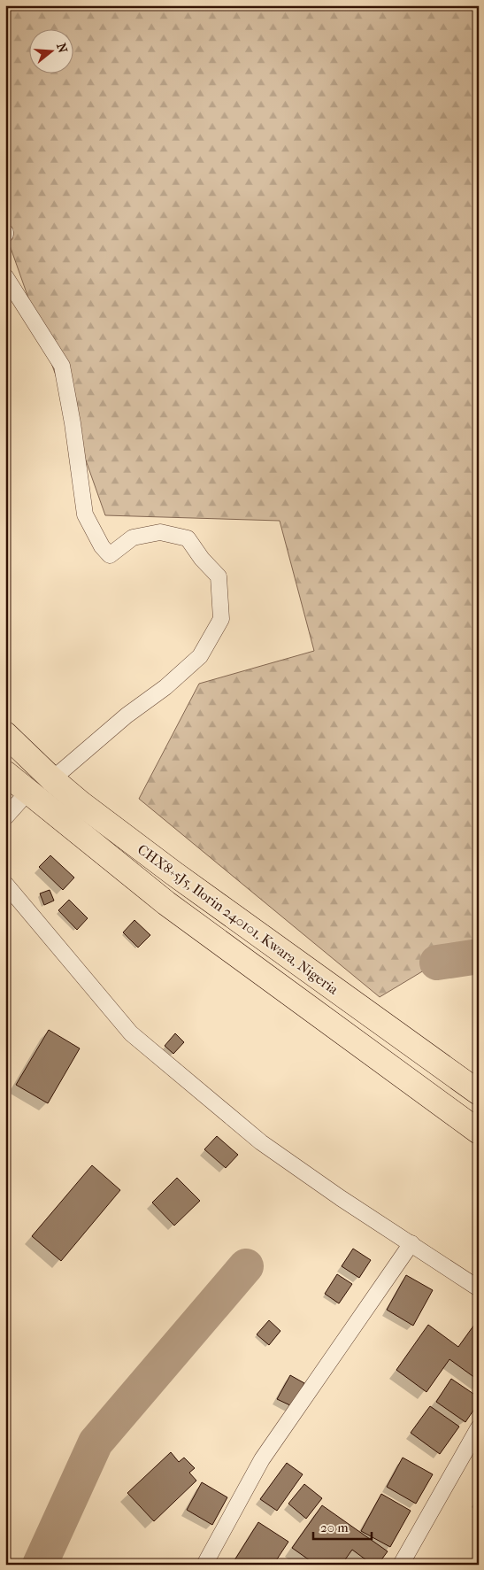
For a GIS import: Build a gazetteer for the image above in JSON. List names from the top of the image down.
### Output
{
  "streets": {
    "main road": ["CHX8+5J5, Ilorin 240101, Kwara, Nigeria"]
  },
  "scale_bar": "20 m",
  "north": "right"
}
